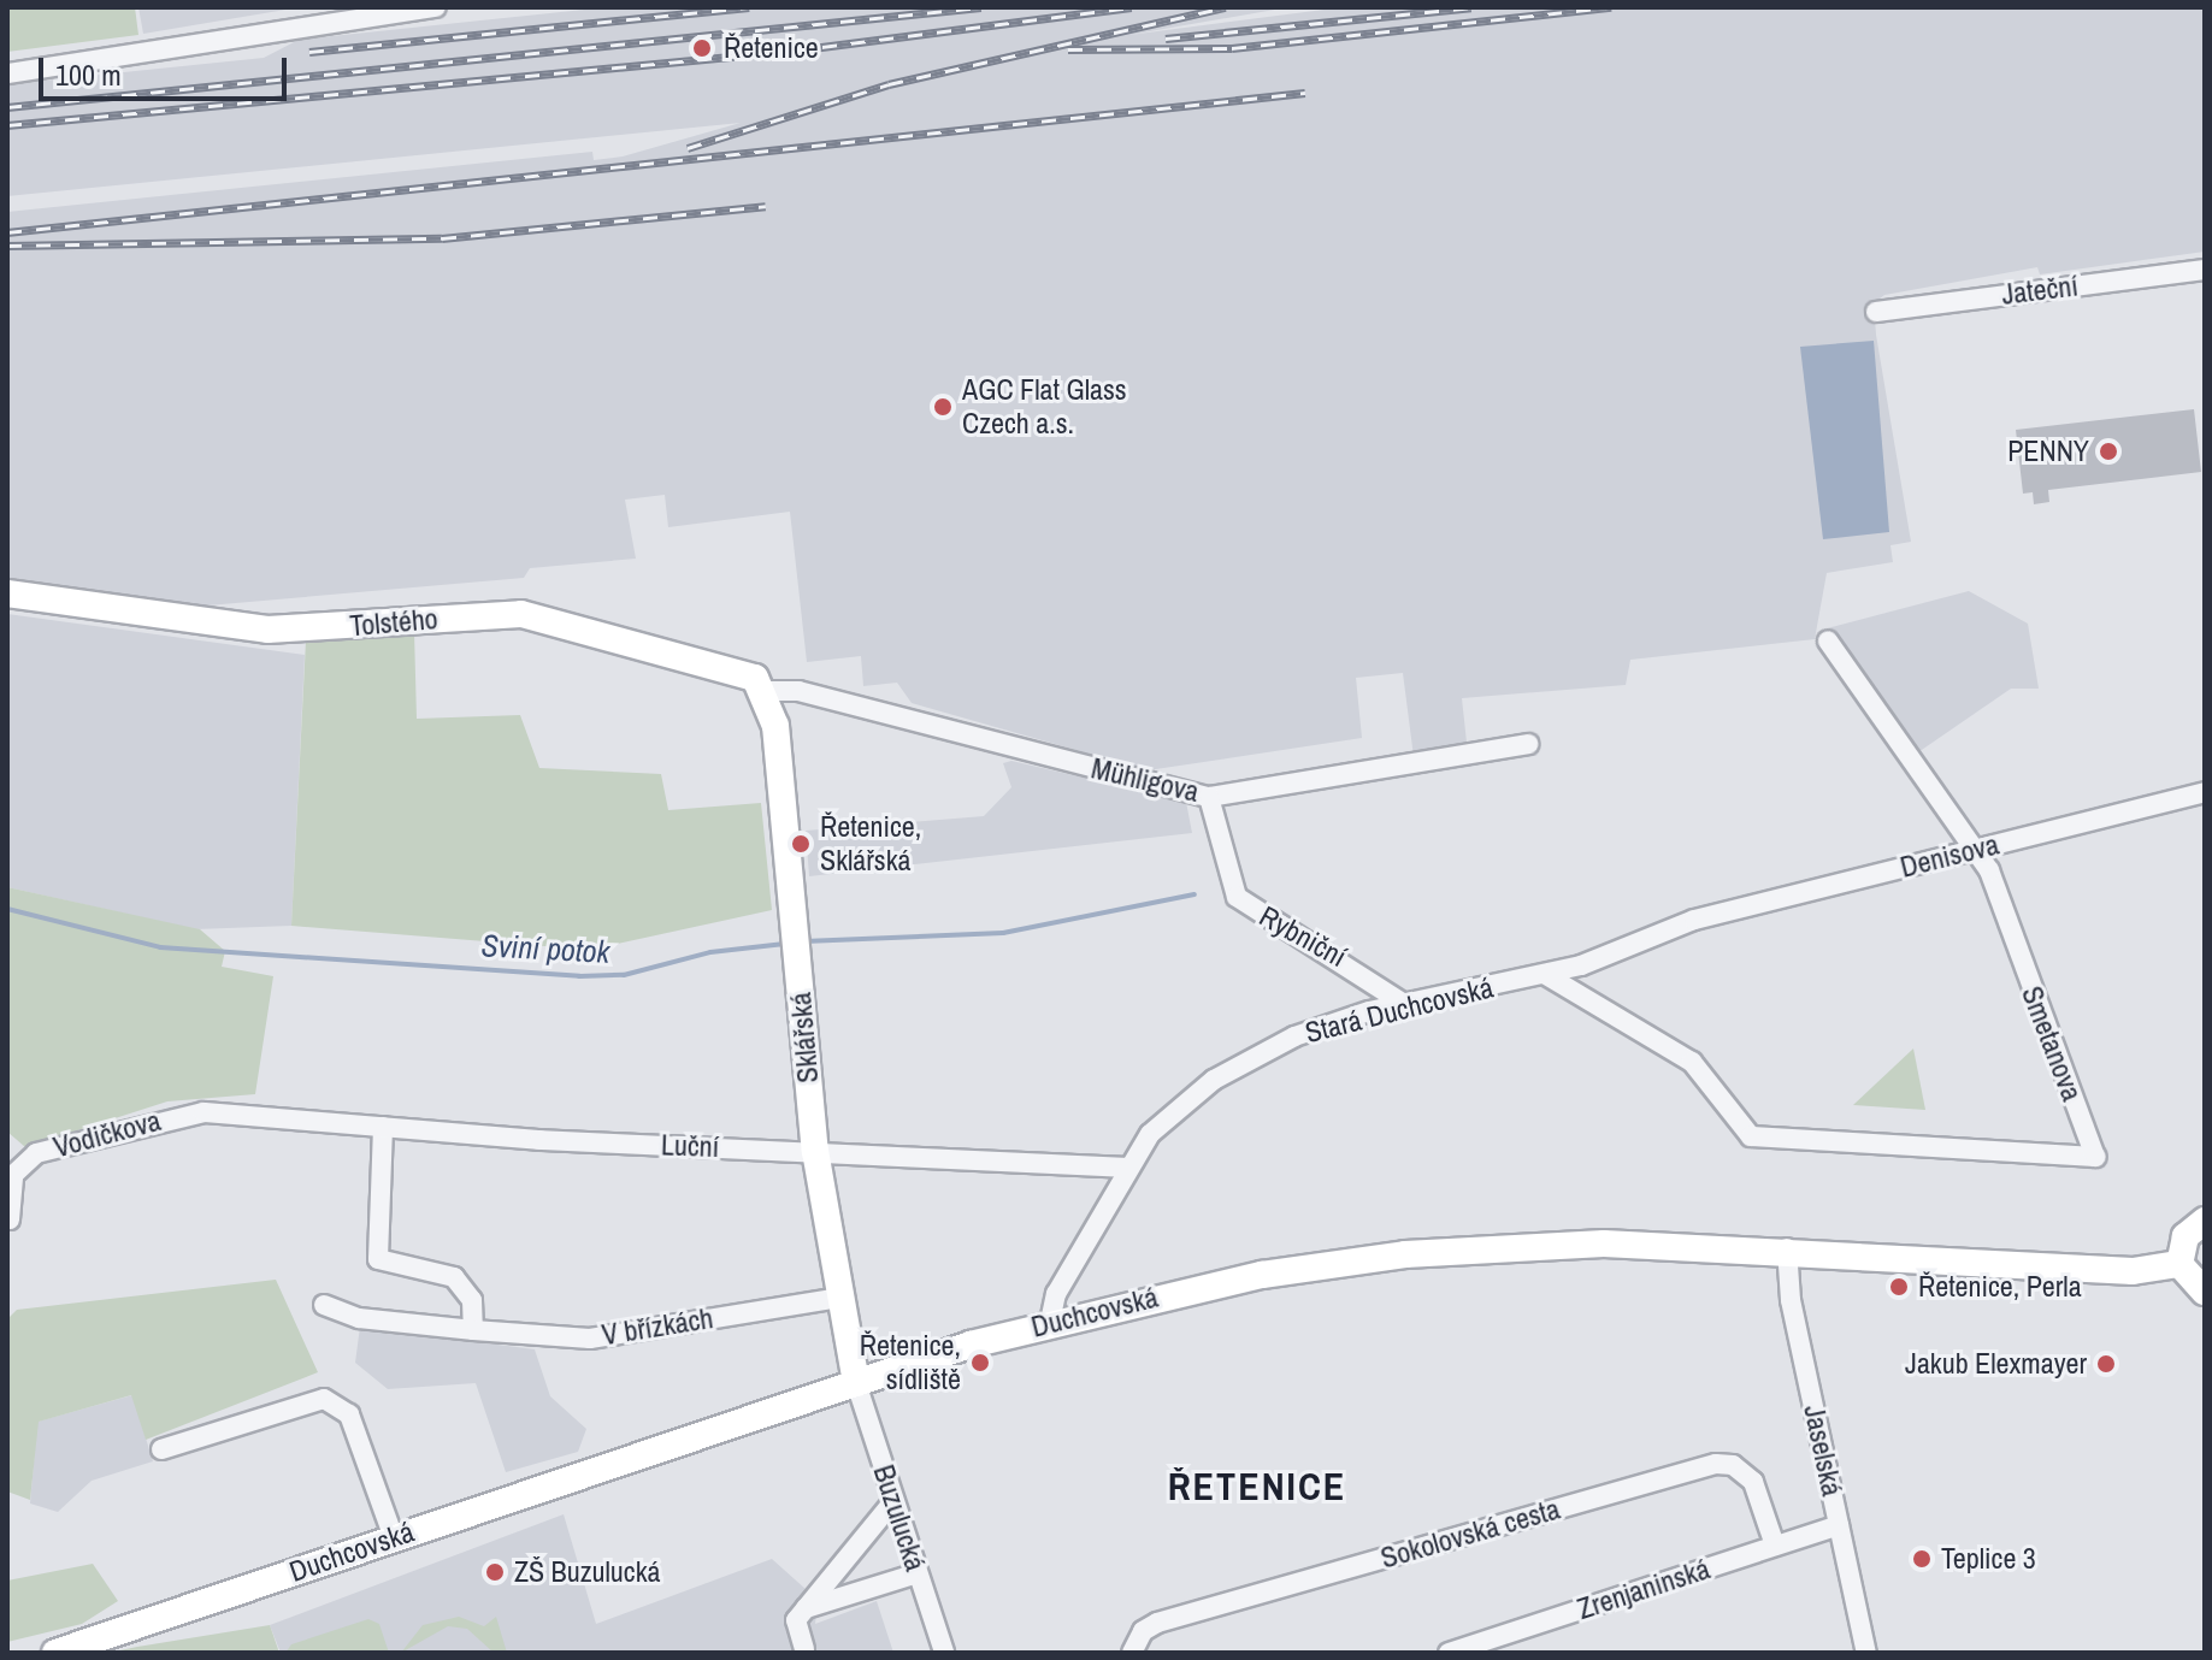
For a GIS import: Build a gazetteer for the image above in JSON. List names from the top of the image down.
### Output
{
  "streets": {
    "main road": ["Tolstého", "Sklářská", "Duchcovská"],
    "street": [
      "Jateční",
      "Mühligova",
      "Denisova",
      "Rybniční",
      "Stará Duchcovská",
      "Smetanova",
      "Vodičkova",
      "Luční",
      "V břízkách",
      "Jaselská",
      "Buzulucká",
      "Sokolovská cesta",
      "Zrenjaninská"
    ]
  },
  "crossings": [
    ["Tolstého", "Mühligova"],
    ["Tolstého", "Sklářská"],
    ["Mühligova", "Rybniční"],
    ["Mühligova", "Sklářská"],
    ["Denisova", "Stará Duchcovská"],
    ["Denisova", "Smetanova"],
    ["Rybniční", "Stará Duchcovská"],
    ["Stará Duchcovská", "Smetanova"],
    ["Stará Duchcovská", "Luční"],
    ["Stará Duchcovská", "Duchcovská"],
    ["Sklářská", "Luční"],
    ["Sklářská", "Duchcovská"],
    ["Sklářská", "V břízkách"],
    ["Sklářská", "Buzulucká"],
    ["Vodičkova", "Luční"],
    ["Duchcovská", "Jaselská"],
    ["Duchcovská", "Buzulucká"],
    ["Jaselská", "Zrenjaninská"],
    ["Sokolovská cesta", "Zrenjaninská"]
  ],
  "districts": ["ŘETENICE"],
  "water": ["Sviní potok"],
  "places": [
    "Řetenice",
    "AGC Flat Glass Czech a.s.",
    "PENNY",
    "Řetenice, Sklářská",
    "Řetenice, Perla",
    "Řetenice, sídliště",
    "Jakub Elexmayer",
    "Teplice 3",
    "ZŠ Buzulucká"
  ],
  "scale_bar": "100 m"
}
